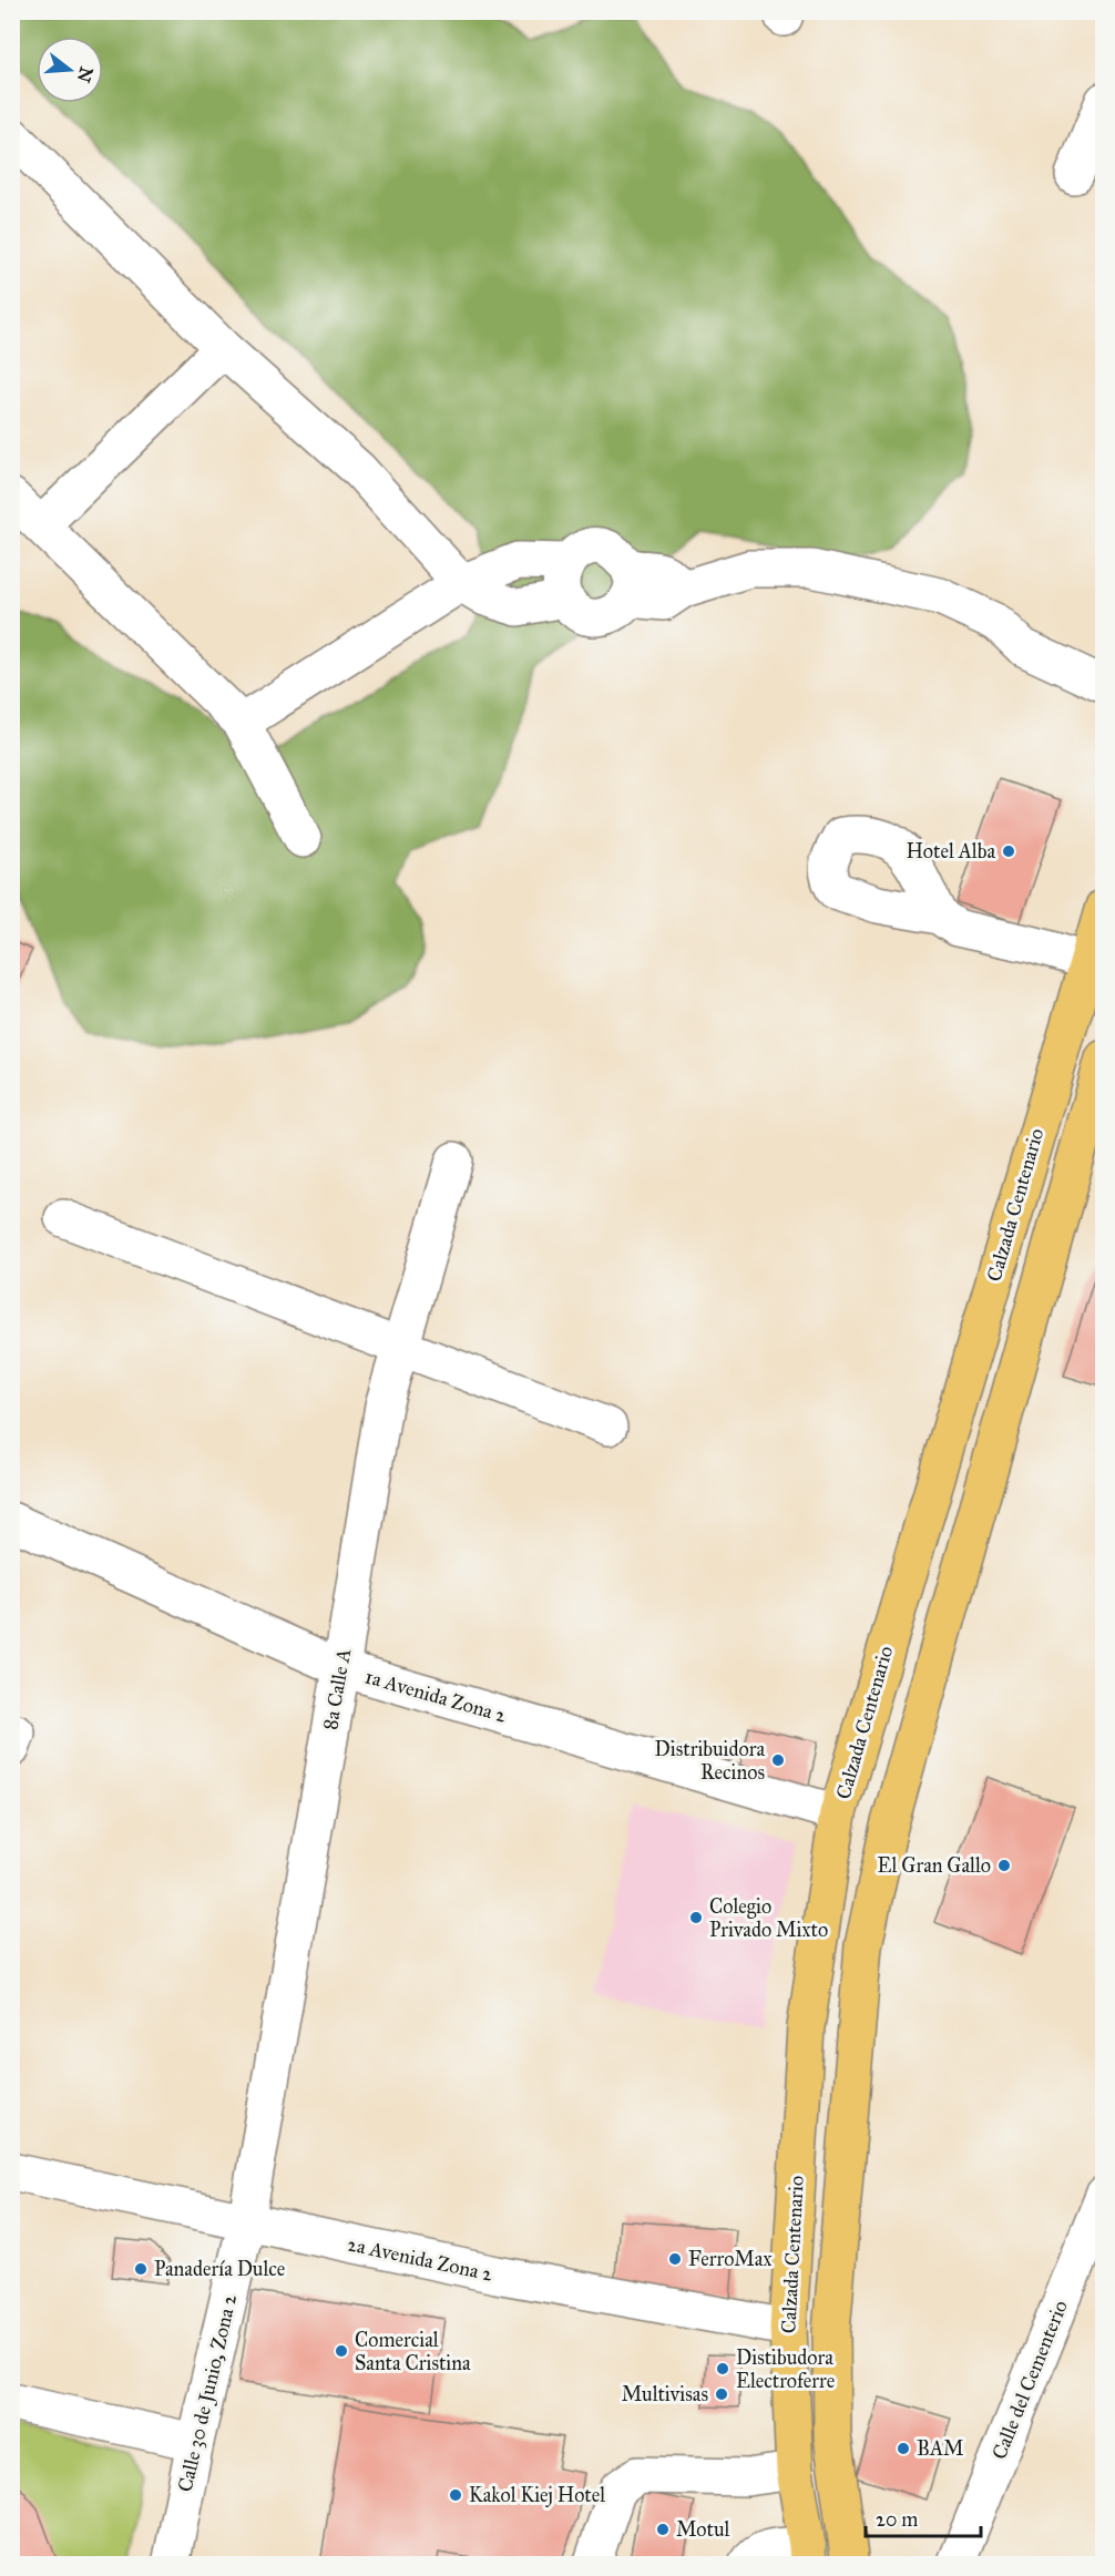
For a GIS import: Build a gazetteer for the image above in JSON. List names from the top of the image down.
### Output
{
  "streets": {
    "main road": ["Calzada Centenario", "2a Avenida Zona 2"],
    "street": [
      "8a Calle A",
      "1a Avenida Zona 2",
      "Calle del Cementerio",
      "Calle 30 de Junio, Zona 2"
    ]
  },
  "crossings": [
    ["Calzada Centenario", "1a Avenida Zona 2"],
    ["Calzada Centenario", "2a Avenida Zona 2"],
    ["8a Calle A", "1a Avenida Zona 2"],
    ["8a Calle A", "2a Avenida Zona 2"],
    ["8a Calle A", "Calle 30 de Junio, Zona 2"],
    ["2a Avenida Zona 2", "Calle 30 de Junio, Zona 2"]
  ],
  "places": [
    "Hotel Alba",
    "Distribuidora Recinos",
    "El Gran Gallo",
    "Colegio Privado Mixto",
    "FerroMax",
    "Panadería Dulce",
    "Comercial Santa Cristina",
    "Distibudora Electroferre",
    "Multivisas",
    "BAM",
    "Kakol Kiej Hotel",
    "Motul"
  ],
  "scale_bar": "20 m",
  "north": "right"
}
